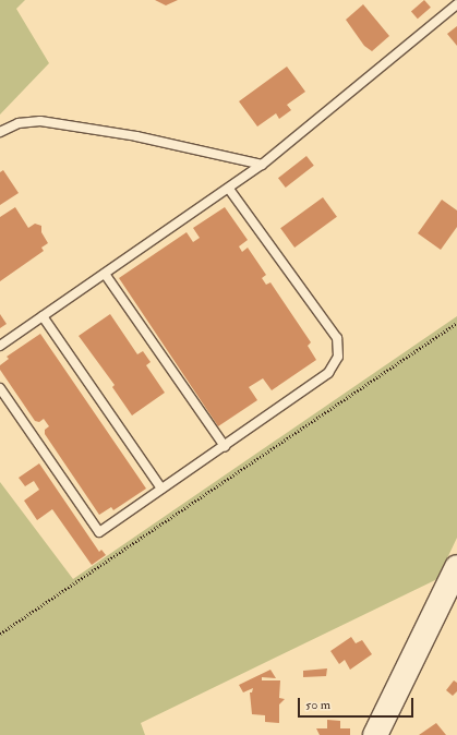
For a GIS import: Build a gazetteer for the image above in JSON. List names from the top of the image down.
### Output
{
  "scale_bar": "50 m"
}
